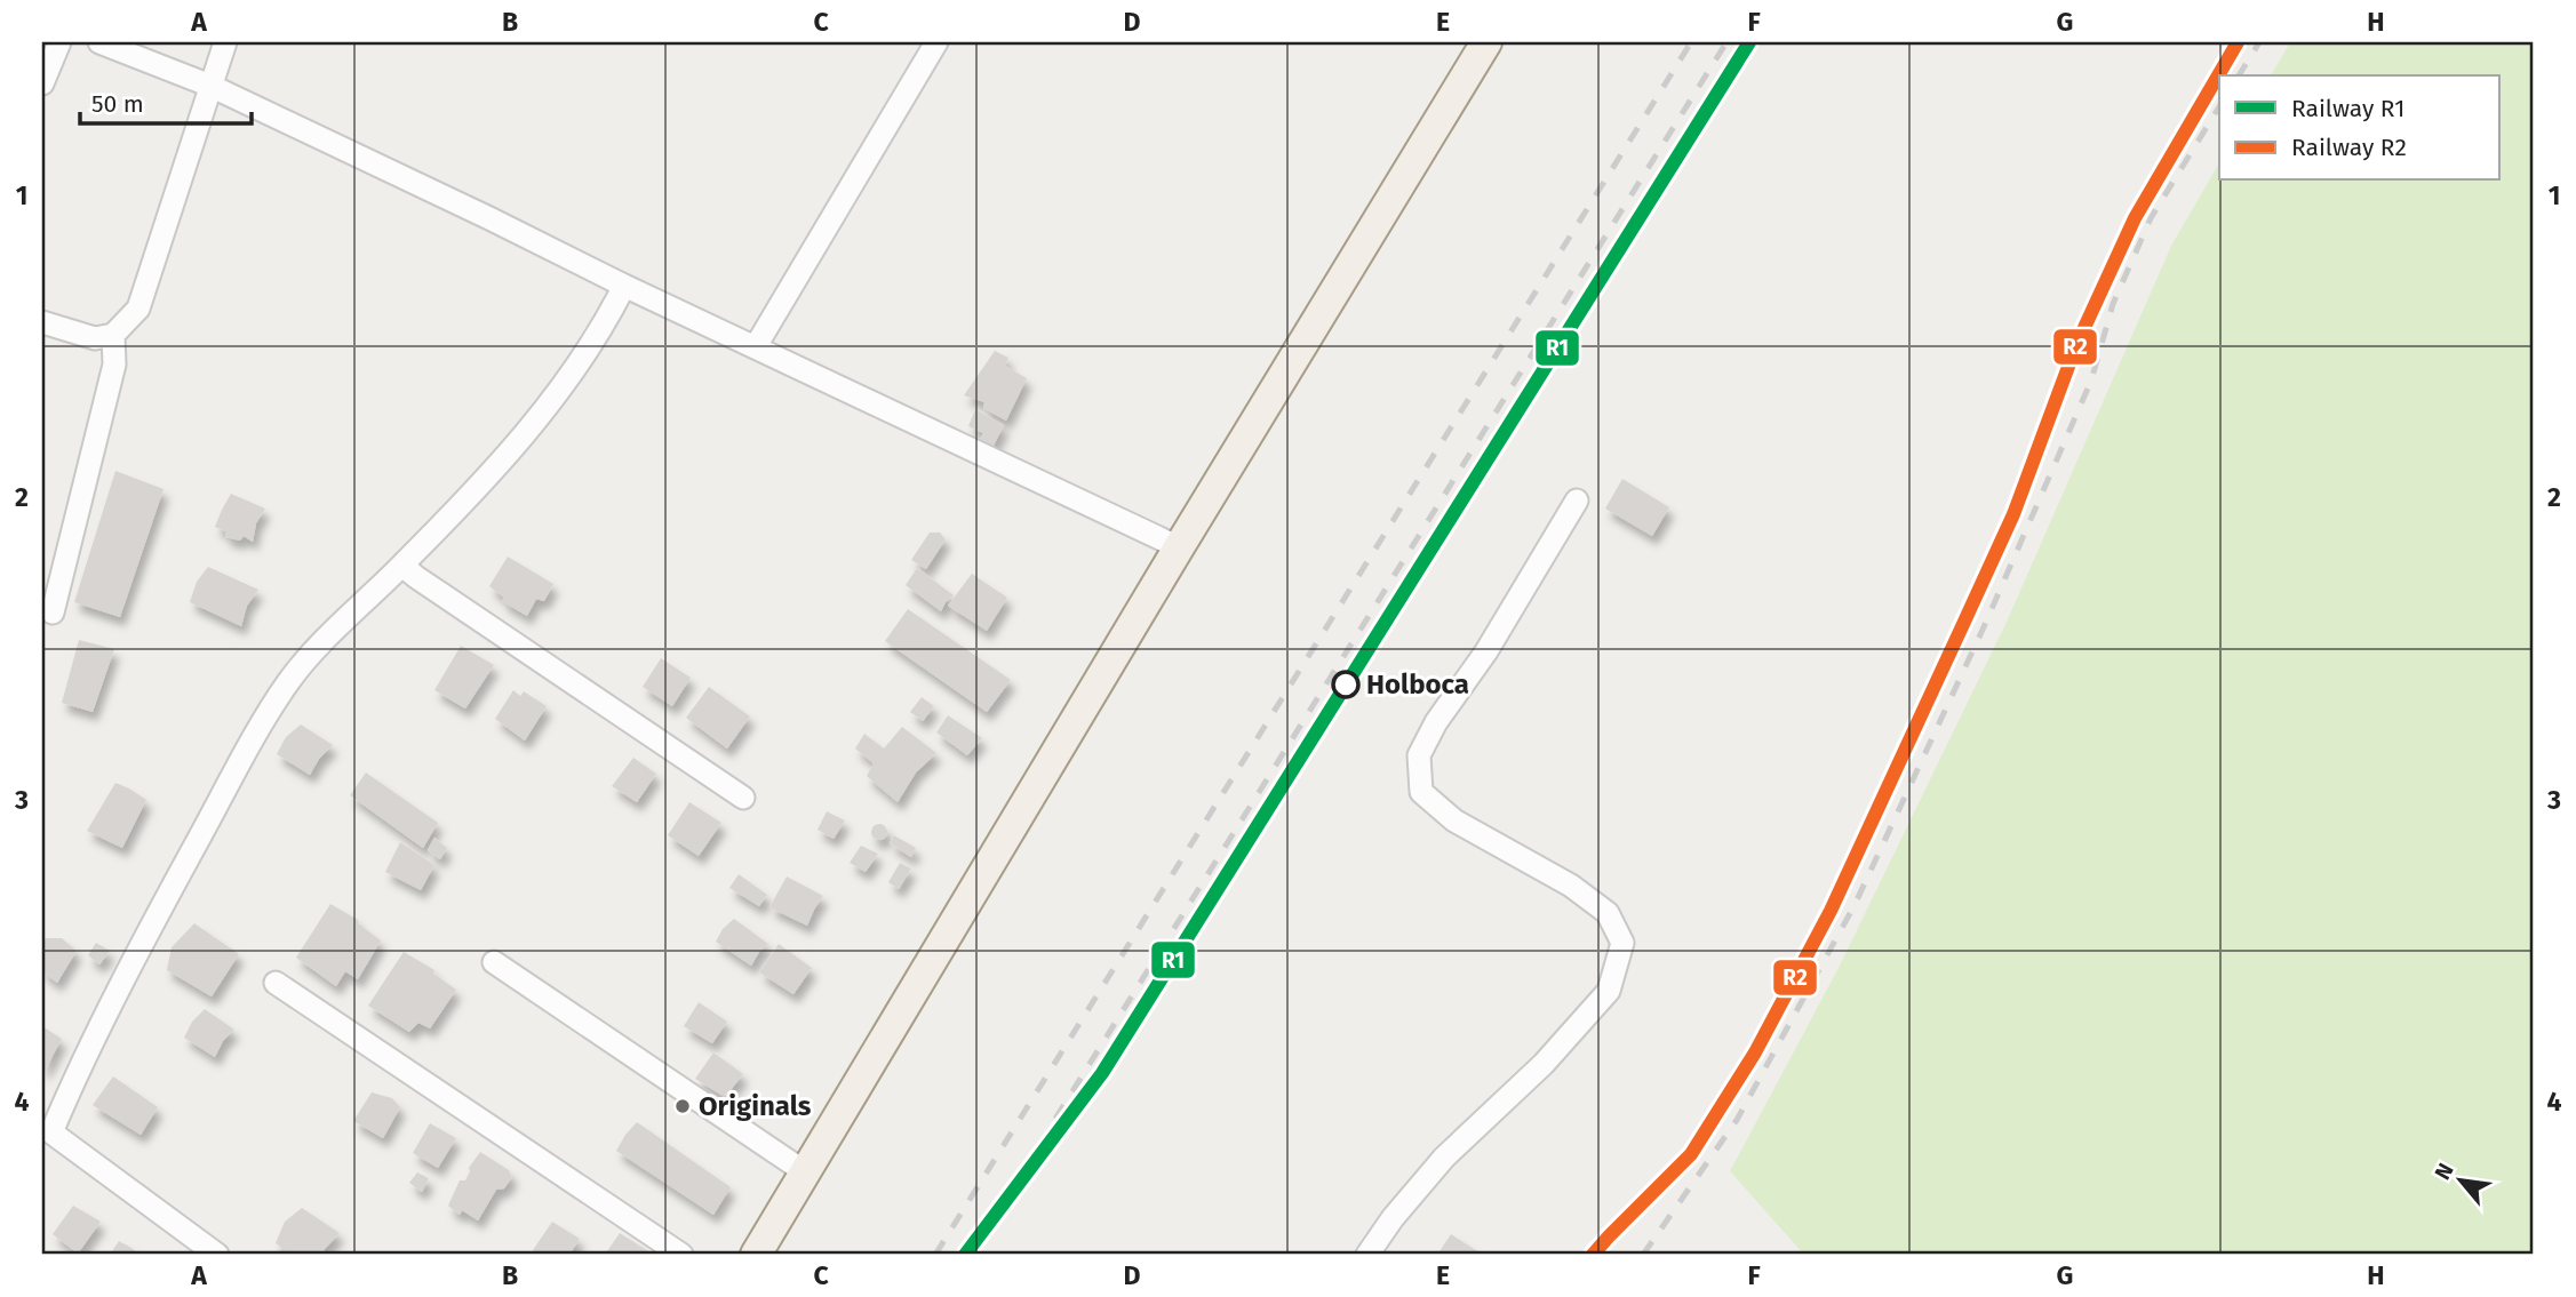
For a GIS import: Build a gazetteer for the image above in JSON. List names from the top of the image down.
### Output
{
  "places": ["Holboca", "Originals"],
  "lines": ["rail line R1", "rail line R2"],
  "legend": ["Railway R1", "Railway R2"],
  "scale_bar": "50 m",
  "north": "top left",
  "grid": {
    "columns": [
      "A",
      "B",
      "C",
      "D",
      "E",
      "F",
      "G",
      "H"
    ],
    "rows": [
      "1",
      "2",
      "3",
      "4"
    ]
  }
}
